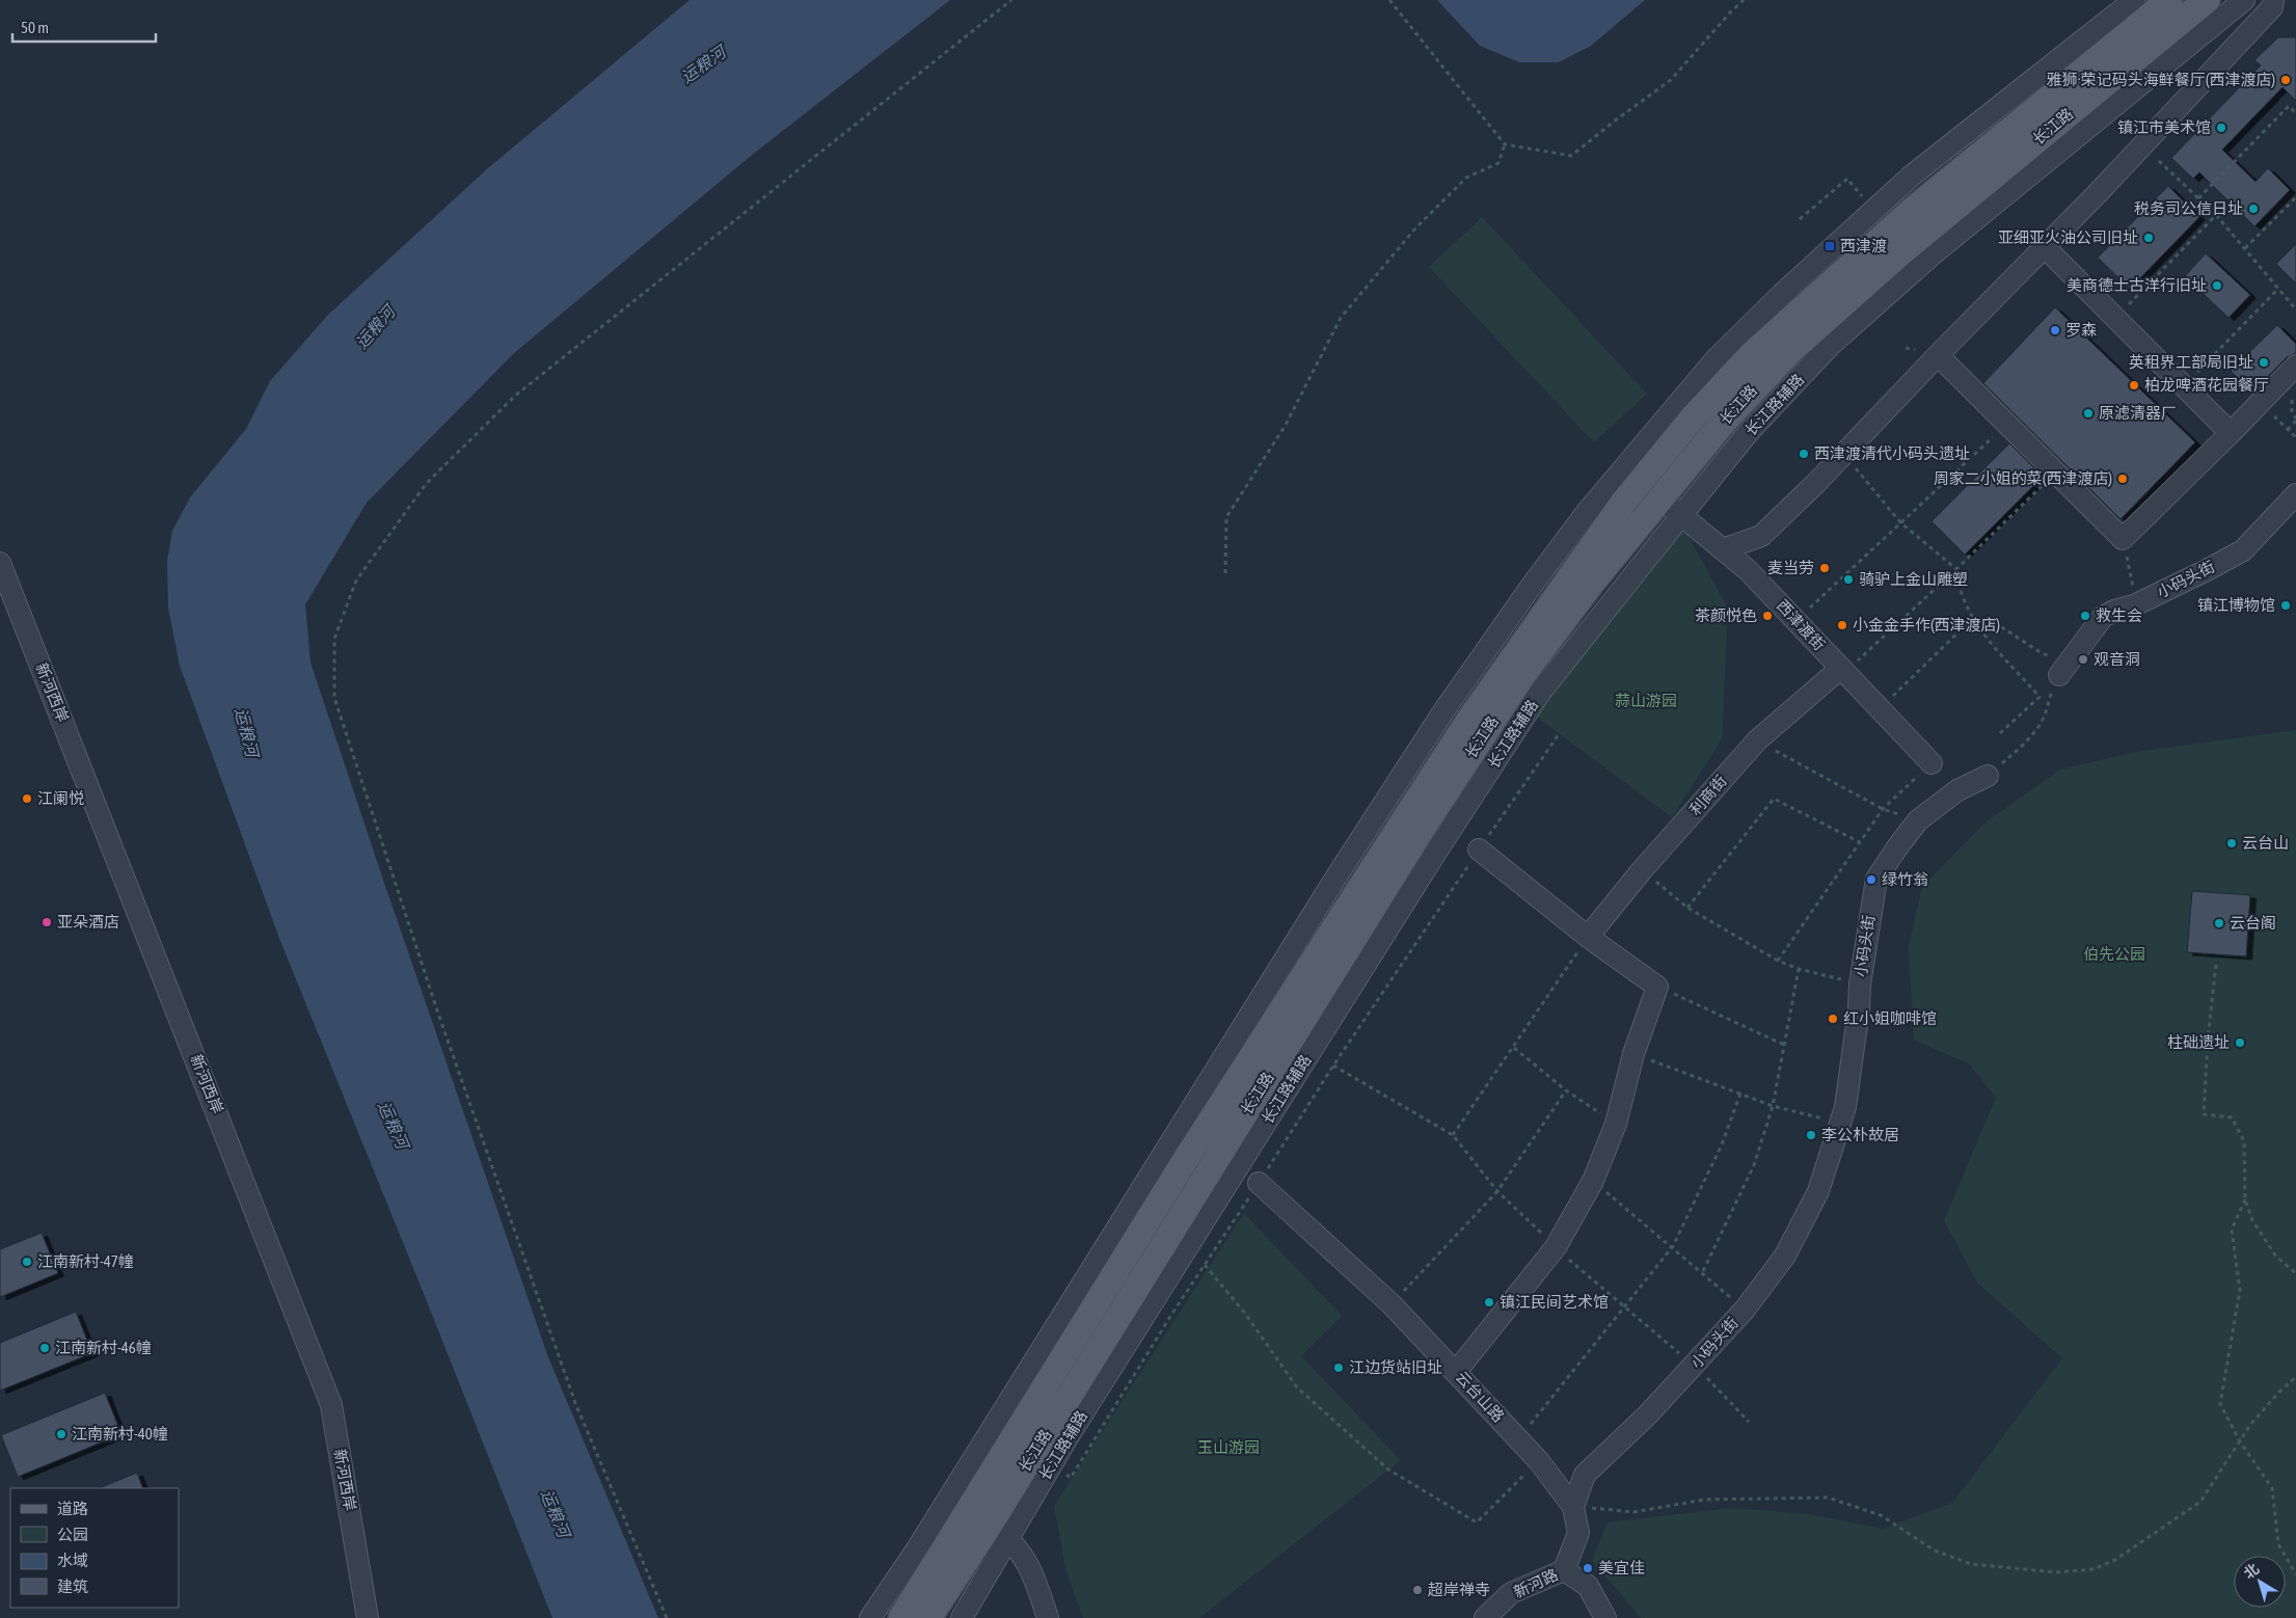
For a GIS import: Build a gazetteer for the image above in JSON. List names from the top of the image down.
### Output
{
  "streets": {
    "main road": ["长江路"],
    "street": [
      "长江路辅路",
      "小码头街",
      "西津渡街",
      "新河西岸",
      "利商街",
      "云台山路",
      "新河路"
    ]
  },
  "crossings": [
    ["长江路", "长江路辅路"],
    ["长江路", "西津渡街"],
    ["长江路辅路", "西津渡街"],
    ["小码头街", "云台山路"],
    ["西津渡街", "利商街"],
    ["云台山路", "新河路"]
  ],
  "water": ["运粮河"],
  "parks": ["蒜山游园", "伯先公园", "玉山游园"],
  "places": {
    "other": [
      "雅狮·荣记码头海鲜餐厅(西津渡店)",
      "镇江市美术馆",
      "税务司公信日址",
      "亚细亚火油公司旧址",
      "美商德士古洋行旧址",
      "罗森",
      "英租界工部局旧址",
      "柏龙啤酒花园餐厅",
      "原滤清器厂",
      "西津渡清代小码头遗址",
      "周家二小姐的菜(西津渡店)",
      "麦当劳",
      "骑驴上金山雕塑",
      "镇江博物馆",
      "茶颜悦色",
      "救生会",
      "小金金手作(西津渡店)",
      "观音洞",
      "江阑悦",
      "云台山",
      "绿竹翁",
      "亚朵酒店",
      "云台阁",
      "红小姐咖啡馆",
      "柱础遗址",
      "李公朴故居",
      "江南新村-47幢",
      "镇江民间艺术馆",
      "江南新村-46幢",
      "江边货站旧址",
      "江南新村-40幢",
      "美宜佳",
      "超岸禅寺"
    ],
    "transit": ["西津渡"]
  },
  "legend": [
    "道路",
    "公园",
    "水域",
    "建筑"
  ],
  "scale_bar": "50 m",
  "north": "top left"
}
